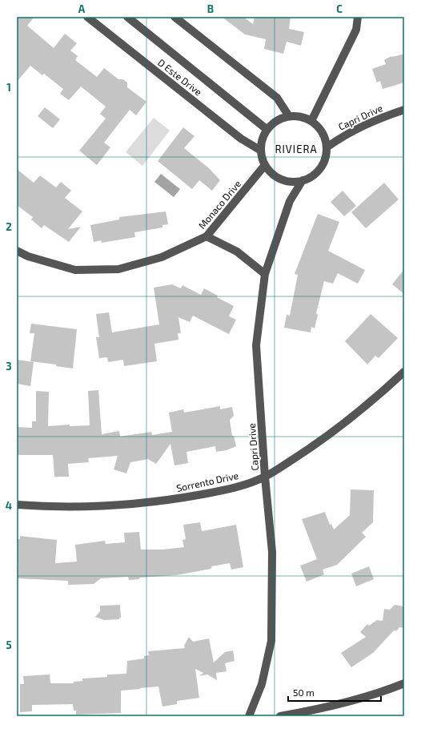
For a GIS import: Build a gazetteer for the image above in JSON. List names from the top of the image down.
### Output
{
  "streets": {
    "street": [
      "D Este Drive",
      "Capri Drive",
      "Monaco Drive",
      "Sorrento Drive"
    ]
  },
  "crossings": [
    ["D Este Drive", "Capri Drive"],
    ["D Este Drive", "Monaco Drive"],
    ["Capri Drive", "Monaco Drive"],
    ["Capri Drive", "Sorrento Drive"]
  ],
  "districts": ["RIVIERA"],
  "scale_bar": "50 m",
  "grid": {
    "columns": ["A", "B", "C"],
    "rows": [
      "1",
      "2",
      "3",
      "4",
      "5"
    ]
  }
}
